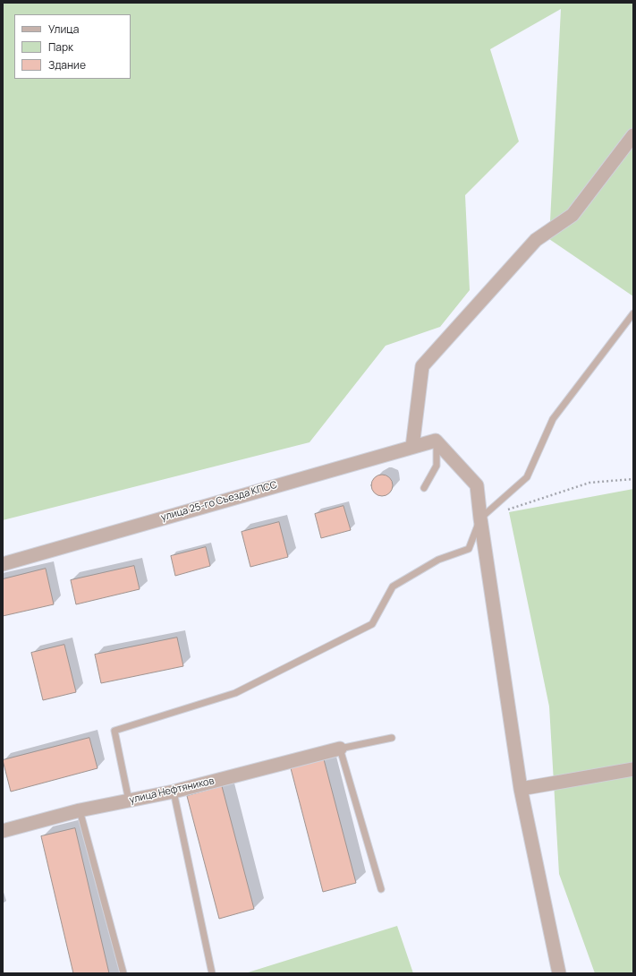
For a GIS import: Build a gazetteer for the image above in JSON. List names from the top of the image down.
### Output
{
  "streets": {
    "street": ["улица 25-го Съезда КПСС", "улица Нефтяников"]
  },
  "legend": ["Улица", "Парк", "Здание"]
}
